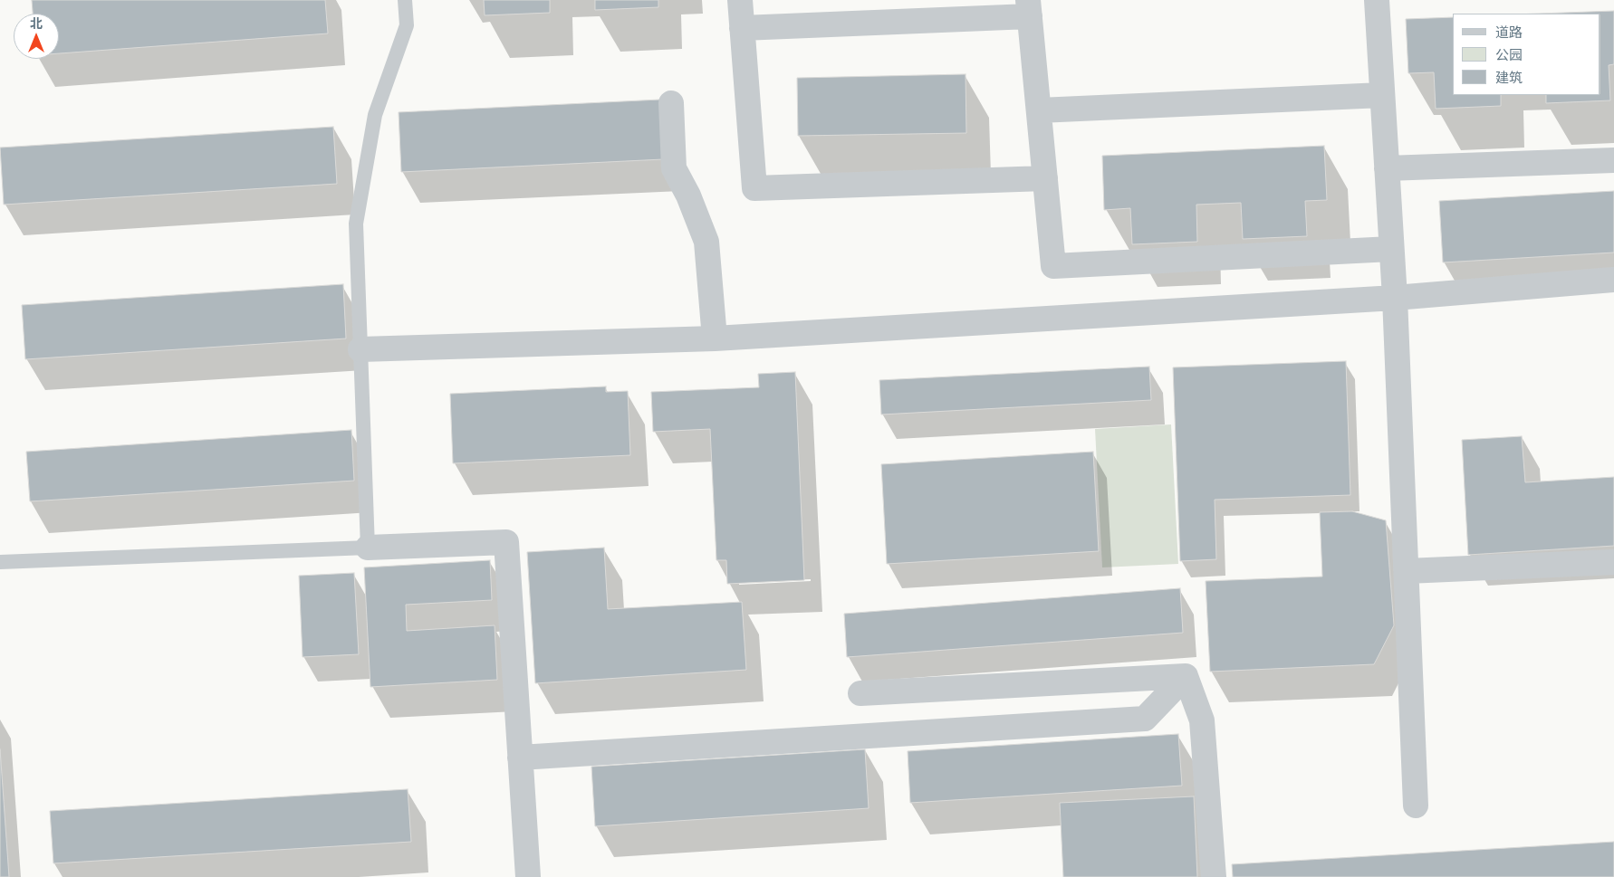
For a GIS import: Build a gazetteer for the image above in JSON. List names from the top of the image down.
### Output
{
  "legend": ["道路", "公园", "建筑"],
  "north": "top"
}
